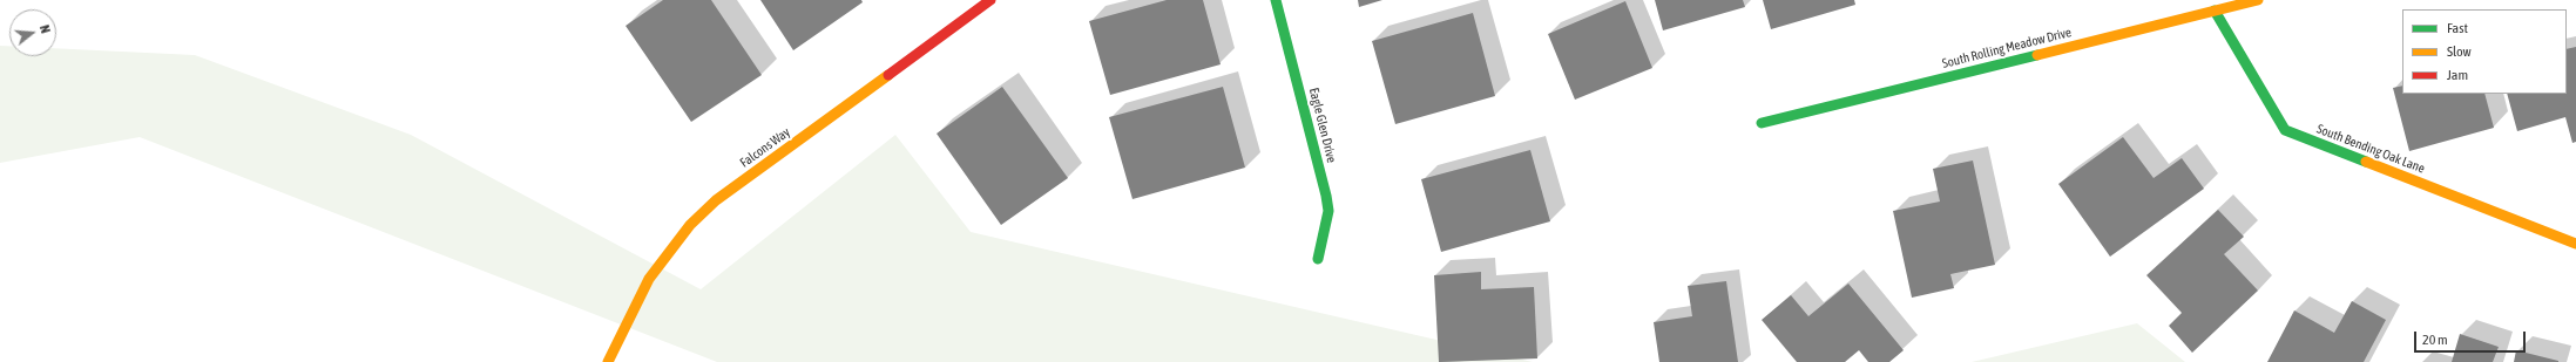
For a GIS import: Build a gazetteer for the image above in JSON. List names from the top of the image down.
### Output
{
  "streets": {
    "street": [
      "South Rolling Meadow Drive",
      "Eagle Glen Drive",
      "Falcons Way",
      "South Bending Oak Lane"
    ]
  },
  "crossings": [
    ["South Rolling Meadow Drive", "South Bending Oak Lane"]
  ],
  "legend": ["Fast", "Slow", "Jam"],
  "scale_bar": "20 m",
  "north": "right"
}
